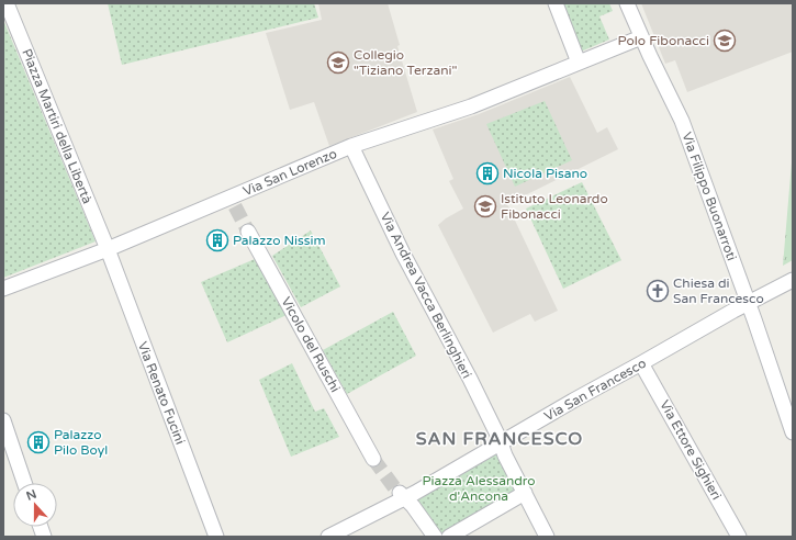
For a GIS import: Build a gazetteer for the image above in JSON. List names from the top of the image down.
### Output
{
  "streets": {
    "street": [
      "Piazza Martiri della Libertà",
      "Via San Lorenzo",
      "Via Filippo Buonarroti",
      "Via Andrea Vacca Berlinghieri",
      "Vicolo del Ruschi",
      "Via San Francesco",
      "Via Renato Fucini",
      "Via Ettore Sighieri"
    ]
  },
  "crossings": [
    ["Piazza Martiri della Libertà", "Via San Lorenzo"],
    ["Piazza Martiri della Libertà", "Via Renato Fucini"],
    ["Via San Lorenzo", "Via Filippo Buonarroti"],
    ["Via San Lorenzo", "Via Andrea Vacca Berlinghieri"],
    ["Via San Lorenzo", "Via Renato Fucini"],
    ["Via Filippo Buonarroti", "Via San Francesco"],
    ["Via Andrea Vacca Berlinghieri", "Via San Francesco"],
    ["Via San Francesco", "Via Ettore Sighieri"]
  ],
  "districts": ["SAN FRANCESCO"],
  "parks": ["Piazza Alessandro d'Ancona"],
  "places": {
    "school or university": ["Polo Fibonacci", "Collegio \"Tiziano Terzani\"", "Istituto Leonardo Fibonacci"],
    "building": ["Nicola Pisano", "Palazzo Nissim", "Palazzo Pilo Boyl"],
    "church": ["Chiesa di San Francesco"]
  },
  "north": "top"
}
